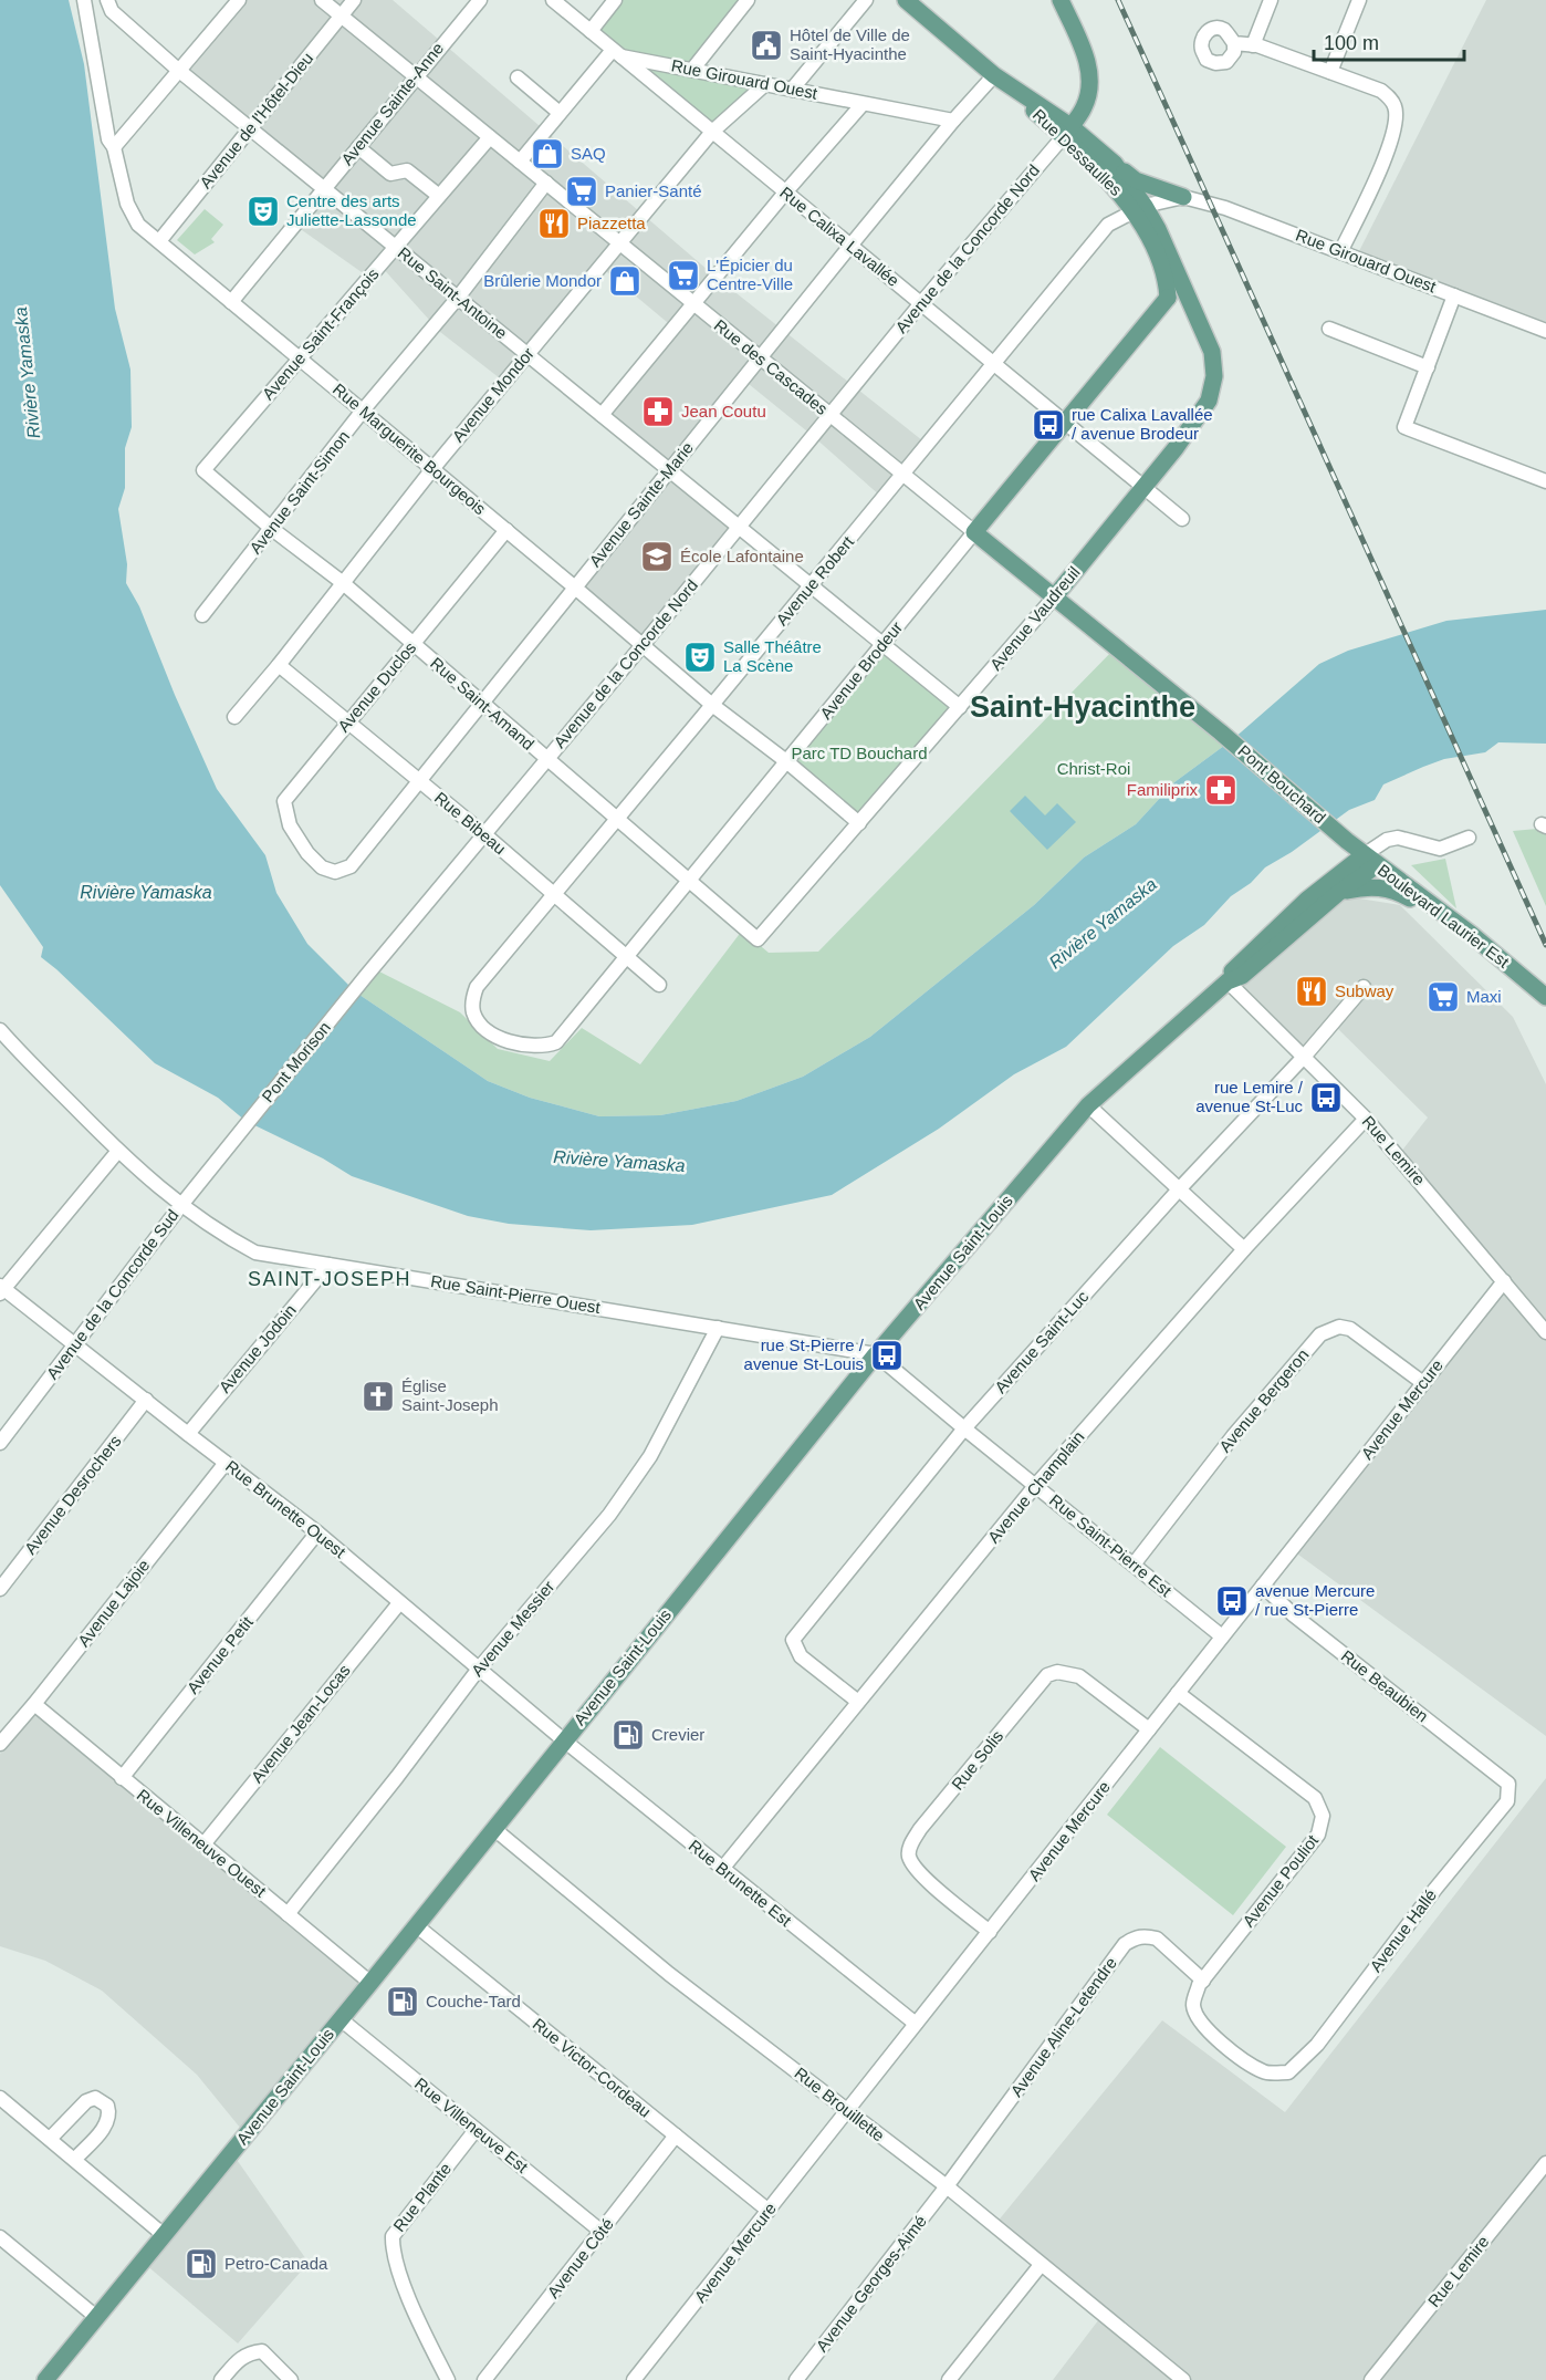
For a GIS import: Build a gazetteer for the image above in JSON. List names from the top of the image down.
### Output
{
  "streets": {
    "main road": [
      "Rue Dessaulles",
      "Rue des Cascades",
      "Avenue Vaudreuil",
      "Avenue Brodeur",
      "Pont Bouchard",
      "Boulevard Laurier Est",
      "Avenue Saint-Louis"
    ],
    "street": [
      "Rue Girouard Ouest",
      "Avenue Sainte-Anne",
      "Avenue de l'Hôtel-Dieu",
      "Rue Calixa Lavallée",
      "Avenue de la Concorde Nord",
      "Rue Saint-Antoine",
      "Avenue Saint-François",
      "Avenue Mondor",
      "Rue Marguerite Bourgeois",
      "Avenue Saint-Simon",
      "Avenue Sainte-Marie",
      "Avenue Robert",
      "Avenue Duclos",
      "Rue Saint-Amand",
      "Rue Bibeau",
      "Pont Morison",
      "Rue Lemire",
      "Avenue de la Concorde Sud",
      "Rue Saint-Pierre Ouest",
      "Avenue Saint-Luc",
      "Avenue Jodoin",
      "Avenue Bergeron",
      "Avenue Mercure",
      "Avenue Champlain",
      "Avenue Desrochers",
      "Rue Brunette Ouest",
      "Rue Saint-Pierre Est",
      "Avenue Lajoie",
      "Avenue Messier",
      "Avenue Petit",
      "Rue Beaubien",
      "Avenue Jean-Locas",
      "Rue Solis",
      "Rue Villeneuve Ouest",
      "Avenue Pouliot",
      "Rue Brunette Est",
      "Avenue Hallé",
      "Avenue Aline-Letendre",
      "Rue Victor-Cordeau",
      "Rue Brouillette",
      "Rue Villeneuve Est",
      "Rue Plante",
      "Avenue Côté",
      "Avenue Georges-Aimé"
    ]
  },
  "crossings": [
    ["Rue Girouard Ouest", "Rue Calixa Lavallée"],
    ["Rue Girouard Ouest", "Avenue Mondor"],
    ["Rue Girouard Ouest", "Avenue Sainte-Marie"],
    ["Rue Girouard Ouest", "Avenue Robert"],
    ["Avenue Sainte-Anne", "Rue Saint-Antoine"],
    ["Avenue Sainte-Anne", "Rue des Cascades"],
    ["Avenue Sainte-Anne", "Rue Marguerite Bourgeois"],
    ["Avenue de l'Hôtel-Dieu", "Rue Saint-Antoine"],
    ["Avenue de l'Hôtel-Dieu", "Rue des Cascades"],
    ["Avenue de l'Hôtel-Dieu", "Rue Marguerite Bourgeois"],
    ["Rue Dessaulles", "Avenue de la Concorde Nord"],
    ["Rue Dessaulles", "Avenue Sainte-Marie"],
    ["Rue Dessaulles", "Avenue Robert"],
    ["Rue Dessaulles", "Avenue Vaudreuil"],
    ["Rue Dessaulles", "Avenue Brodeur"],
    ["Rue Calixa Lavallée", "Avenue de la Concorde Nord"],
    ["Rue Calixa Lavallée", "Avenue Mondor"],
    ["Rue Calixa Lavallée", "Avenue Sainte-Marie"],
    ["Rue Calixa Lavallée", "Avenue Robert"],
    ["Rue Calixa Lavallée", "Avenue Vaudreuil"],
    ["Rue Calixa Lavallée", "Avenue Brodeur"],
    ["Avenue de la Concorde Nord", "Rue Saint-Antoine"],
    ["Avenue de la Concorde Nord", "Rue des Cascades"],
    ["Avenue de la Concorde Nord", "Rue Marguerite Bourgeois"],
    ["Avenue de la Concorde Nord", "Rue Saint-Amand"],
    ["Avenue de la Concorde Nord", "Rue Bibeau"],
    ["Avenue de la Concorde Nord", "Pont Morison"],
    ["Rue Saint-Antoine", "Avenue Saint-François"],
    ["Rue Saint-Antoine", "Avenue Mondor"],
    ["Rue Saint-Antoine", "Avenue Saint-Simon"],
    ["Rue Saint-Antoine", "Avenue Sainte-Marie"],
    ["Rue Saint-Antoine", "Avenue Robert"],
    ["Rue Saint-Antoine", "Avenue Vaudreuil"],
    ["Rue Saint-Antoine", "Avenue Brodeur"],
    ["Avenue Saint-François", "Rue des Cascades"],
    ["Avenue Saint-François", "Rue Marguerite Bourgeois"],
    ["Avenue Saint-François", "Rue Saint-Amand"],
    ["Rue des Cascades", "Avenue Mondor"],
    ["Rue des Cascades", "Avenue Saint-Simon"],
    ["Rue des Cascades", "Avenue Sainte-Marie"],
    ["Rue des Cascades", "Avenue Robert"],
    ["Rue des Cascades", "Avenue Vaudreuil"],
    ["Rue des Cascades", "Avenue Brodeur"],
    ["Rue des Cascades", "Pont Bouchard"],
    ["Avenue Mondor", "Rue Marguerite Bourgeois"],
    ["Avenue Mondor", "Rue Saint-Amand"],
    ["Avenue Mondor", "Rue Bibeau"],
    ["Rue Marguerite Bourgeois", "Avenue Saint-Simon"],
    ["Rue Marguerite Bourgeois", "Avenue Sainte-Marie"],
    ["Rue Marguerite Bourgeois", "Avenue Robert"],
    ["Rue Marguerite Bourgeois", "Avenue Vaudreuil"],
    ["Rue Marguerite Bourgeois", "Avenue Brodeur"],
    ["Rue Marguerite Bourgeois", "Avenue Duclos"],
    ["Avenue Saint-Simon", "Rue Saint-Amand"],
    ["Avenue Sainte-Marie", "Avenue Duclos"],
    ["Avenue Sainte-Marie", "Rue Saint-Amand"],
    ["Avenue Sainte-Marie", "Rue Bibeau"],
    ["Avenue Robert", "Avenue Brodeur"],
    ["Avenue Robert", "Rue Saint-Amand"],
    ["Avenue Robert", "Rue Bibeau"],
    ["Avenue Vaudreuil", "Rue Saint-Amand"],
    ["Avenue Brodeur", "Rue Saint-Amand"],
    ["Avenue Brodeur", "Rue Bibeau"],
    ["Avenue Duclos", "Rue Saint-Amand"],
    ["Avenue Duclos", "Rue Bibeau"],
    ["Pont Bouchard", "Boulevard Laurier Est"],
    ["Boulevard Laurier Est", "Avenue Saint-Louis"],
    ["Pont Morison", "Avenue de la Concorde Sud"],
    ["Rue Lemire", "Avenue Saint-Louis"],
    ["Rue Lemire", "Avenue Saint-Luc"],
    ["Rue Lemire", "Avenue Mercure"],
    ["Rue Lemire", "Avenue Champlain"],
    ["Avenue Saint-Louis", "Rue Saint-Pierre Ouest"],
    ["Avenue Saint-Louis", "Rue Brunette Ouest"],
    ["Avenue Saint-Louis", "Rue Saint-Pierre Est"],
    ["Avenue Saint-Louis", "Rue Villeneuve Ouest"],
    ["Avenue Saint-Louis", "Rue Brunette Est"],
    ["Avenue Saint-Louis", "Rue Victor-Cordeau"],
    ["Avenue Saint-Louis", "Rue Brouillette"],
    ["Avenue Saint-Louis", "Rue Villeneuve Est"],
    ["Avenue de la Concorde Sud", "Rue Saint-Pierre Ouest"],
    ["Avenue de la Concorde Sud", "Rue Brunette Ouest"],
    ["Rue Saint-Pierre Ouest", "Avenue Jodoin"],
    ["Rue Saint-Pierre Ouest", "Rue Saint-Pierre Est"],
    ["Rue Saint-Pierre Ouest", "Avenue Messier"],
    ["Avenue Saint-Luc", "Avenue Champlain"],
    ["Avenue Saint-Luc", "Rue Saint-Pierre Est"],
    ["Avenue Jodoin", "Rue Brunette Ouest"],
    ["Avenue Bergeron", "Avenue Mercure"],
    ["Avenue Bergeron", "Rue Saint-Pierre Est"],
    ["Avenue Mercure", "Rue Saint-Pierre Est"],
    ["Avenue Mercure", "Rue Beaubien"],
    ["Avenue Mercure", "Rue Solis"],
    ["Avenue Mercure", "Avenue Pouliot"],
    ["Avenue Mercure", "Rue Brunette Est"],
    ["Avenue Mercure", "Rue Victor-Cordeau"],
    ["Avenue Mercure", "Rue Brouillette"],
    ["Avenue Champlain", "Rue Saint-Pierre Est"],
    ["Avenue Champlain", "Rue Brunette Est"],
    ["Avenue Desrochers", "Rue Brunette Ouest"],
    ["Rue Brunette Ouest", "Avenue Lajoie"],
    ["Rue Brunette Ouest", "Avenue Messier"],
    ["Rue Brunette Ouest", "Avenue Petit"],
    ["Rue Brunette Ouest", "Avenue Jean-Locas"],
    ["Rue Brunette Ouest", "Rue Brunette Est"],
    ["Avenue Lajoie", "Rue Villeneuve Ouest"],
    ["Avenue Messier", "Rue Villeneuve Ouest"],
    ["Avenue Petit", "Rue Villeneuve Ouest"],
    ["Rue Beaubien", "Avenue Hallé"],
    ["Avenue Jean-Locas", "Rue Villeneuve Ouest"],
    ["Avenue Pouliot", "Avenue Hallé"],
    ["Avenue Pouliot", "Avenue Aline-Letendre"],
    ["Avenue Aline-Letendre", "Rue Brouillette"],
    ["Avenue Aline-Letendre", "Avenue Georges-Aimé"],
    ["Rue Victor-Cordeau", "Avenue Côté"],
    ["Rue Brouillette", "Avenue Georges-Aimé"],
    ["Rue Villeneuve Est", "Rue Plante"],
    ["Rue Villeneuve Est", "Avenue Côté"]
  ],
  "districts": ["Saint-Hyacinthe", "SAINT-JOSEPH"],
  "water": ["Rivière Yamaska"],
  "parks": ["Parc TD Bouchard", "Christ-Roi"],
  "places": {
    "public building": ["Hôtel de Ville de Saint-Hyacinthe"],
    "shop": ["SAQ", "Brûlerie Mondor"],
    "supermarket": ["Panier-Santé", "L'Épicier du Centre-Ville", "Maxi"],
    "theatre": ["Centre des arts Juliette-Lassonde", "Salle Théâtre La Scène"],
    "restaurant": ["Piazzetta", "Subway"],
    "pharmacy": ["Jean Coutu", "Familiprix"],
    "bus stop": [
      "rue Calixa Lavallée / avenue Brodeur",
      "rue Lemire / avenue St-Luc",
      "rue St-Pierre / avenue St-Louis",
      "avenue Mercure / rue St-Pierre"
    ],
    "school or university": ["École Lafontaine"],
    "church": ["Église Saint-Joseph"],
    "fuel station": ["Crevier", "Couche-Tard", "Petro-Canada"]
  },
  "scale_bar": "100 m"
}
